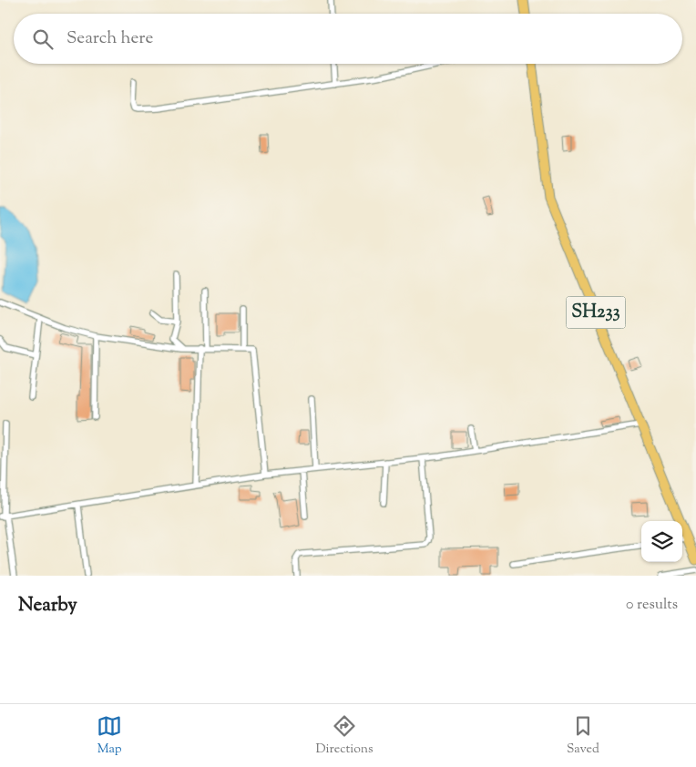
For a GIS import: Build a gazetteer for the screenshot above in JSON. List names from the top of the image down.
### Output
{
  "streets": {
    "main road": ["SH233"]
  },
  "page": {
    "search": "Search here",
    "heading": ["Nearby", "0 results"],
    "nav": ["Map", "Directions", "Saved"]
  }
}
